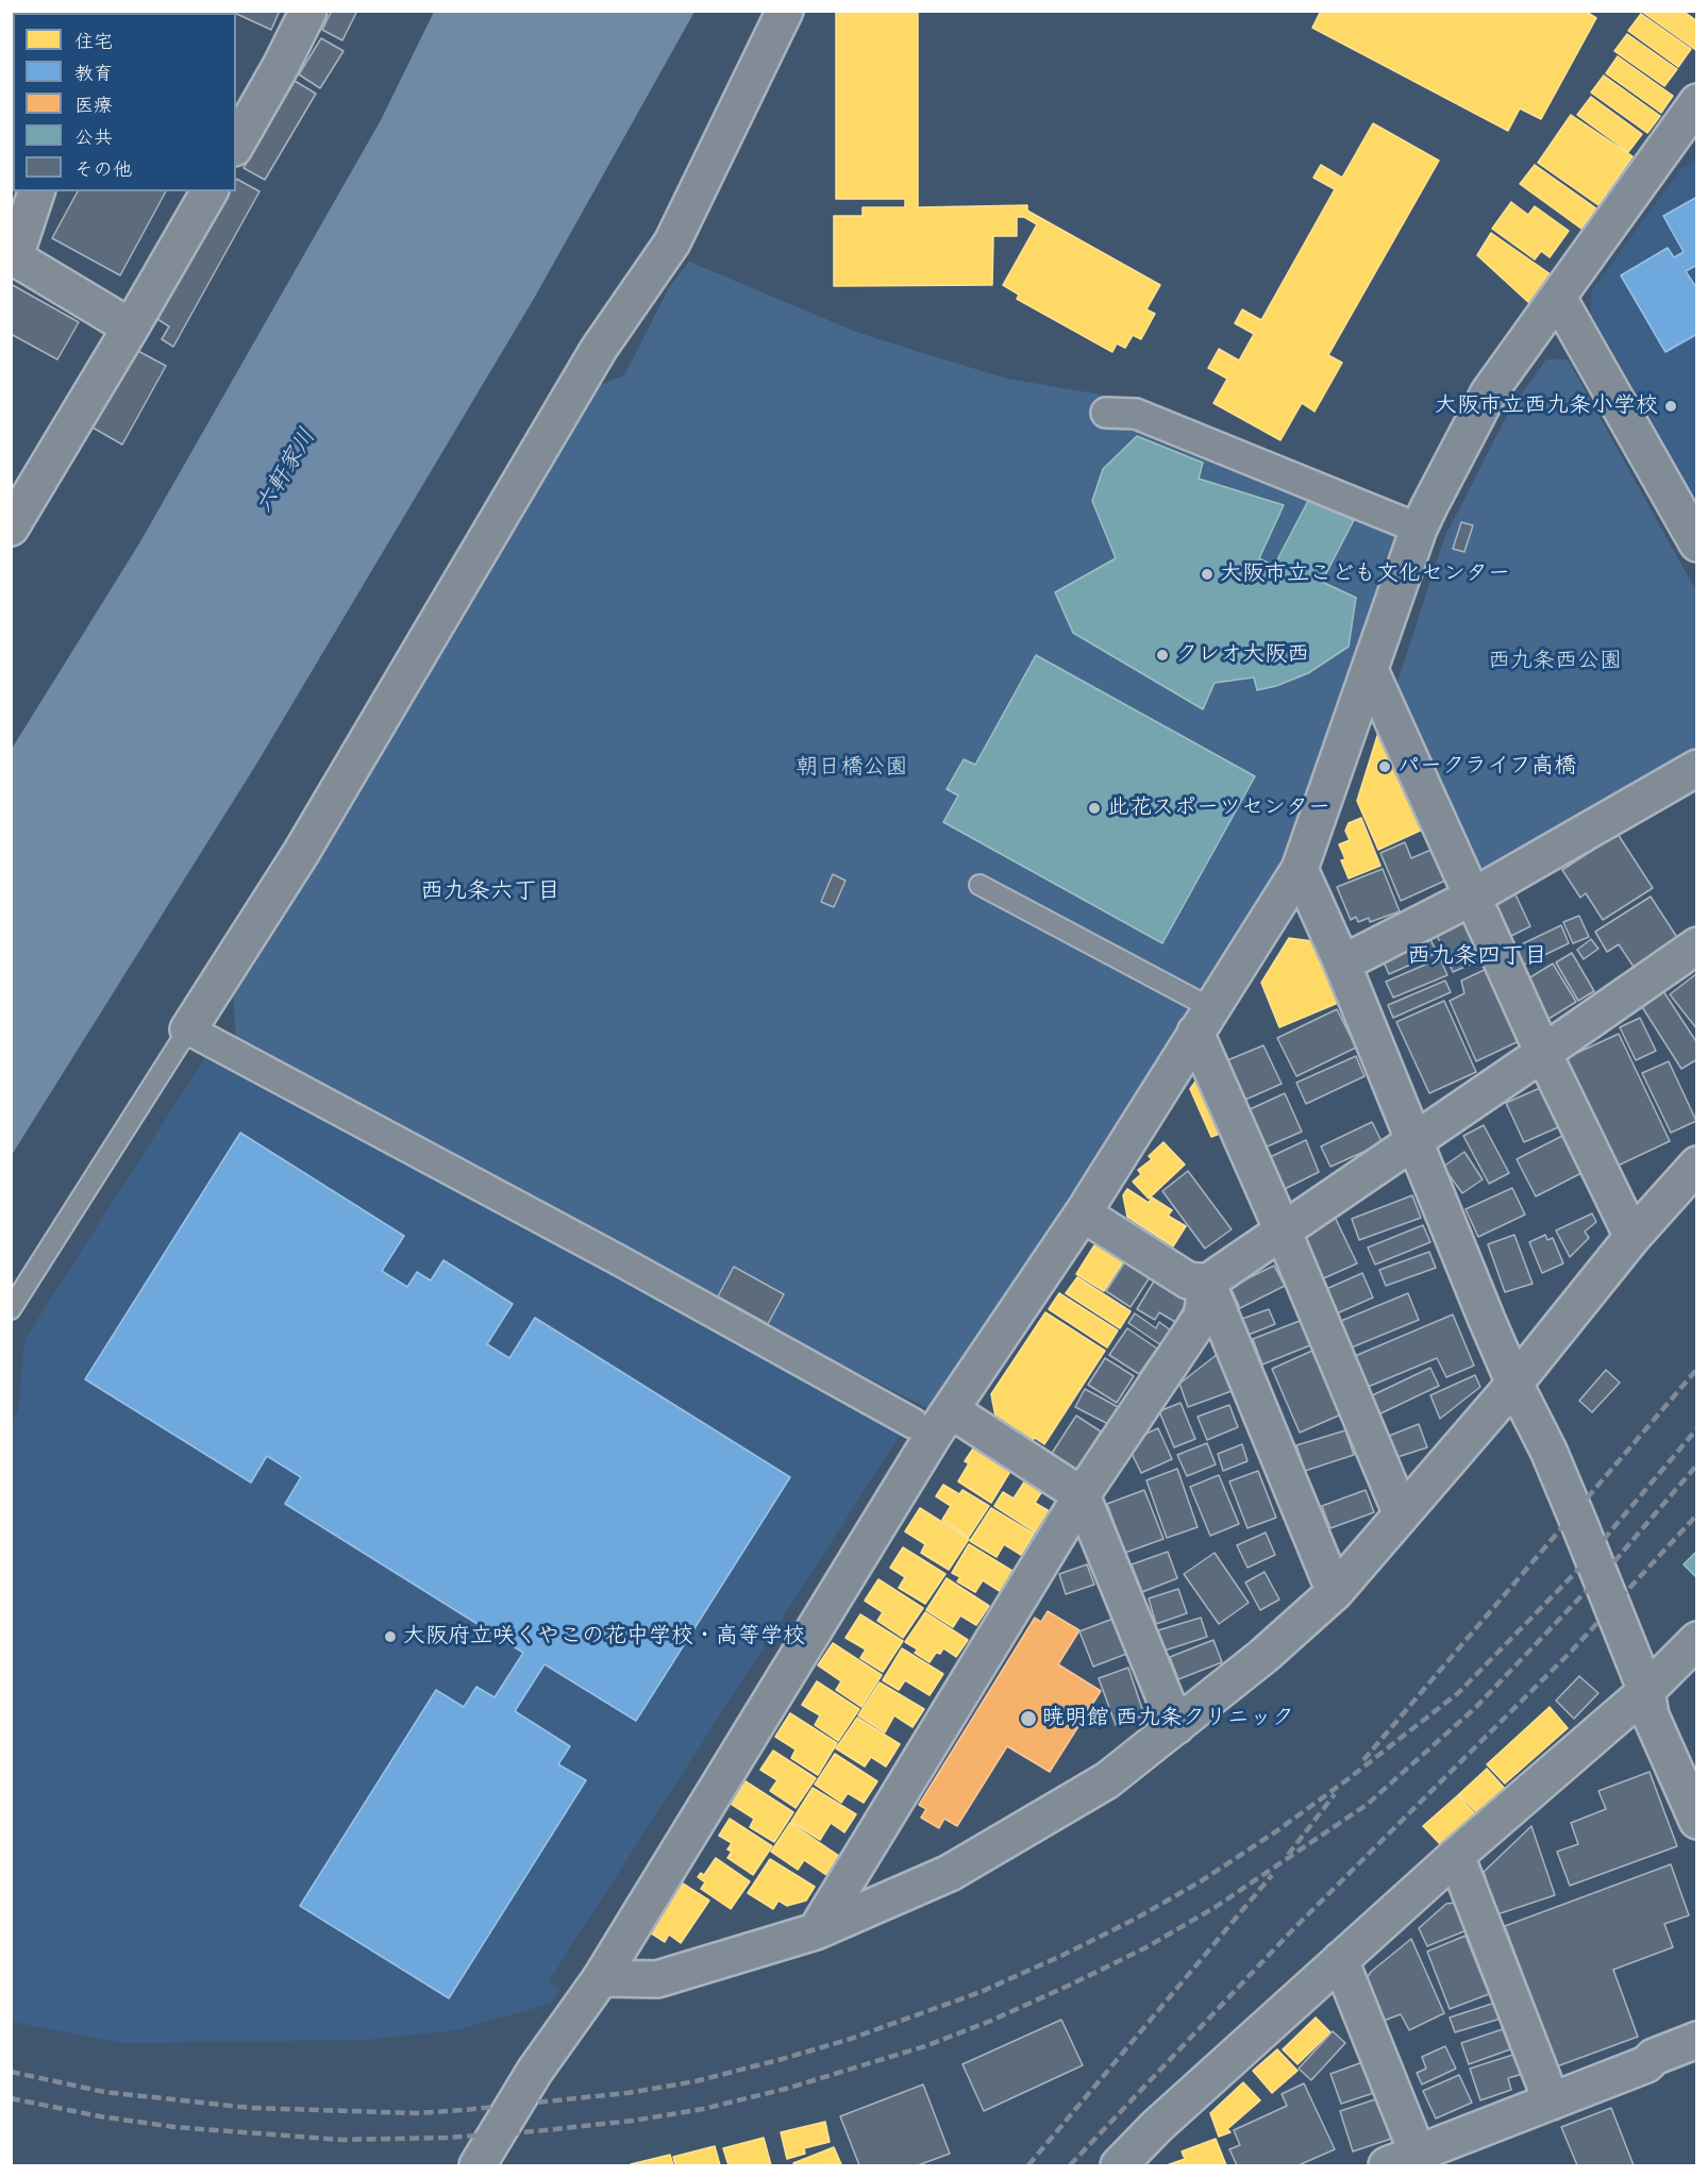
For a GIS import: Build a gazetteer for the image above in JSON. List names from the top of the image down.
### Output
{
  "districts": ["西九条六丁目", "西九条四丁目"],
  "water": ["六軒家川"],
  "parks": ["西九条西公園", "朝日橋公園"],
  "places": [
    "大阪市立西九条小学校",
    "大阪市立こども文化センター",
    "クレオ大阪西",
    "パークライフ高橋",
    "此花スポーツセンター",
    "大阪府立咲くやこの花中学校・高等学校",
    "暁明館 西九条クリニック"
  ],
  "legend": [
    "住宅",
    "教育",
    "医療",
    "公共",
    "その他"
  ]
}
